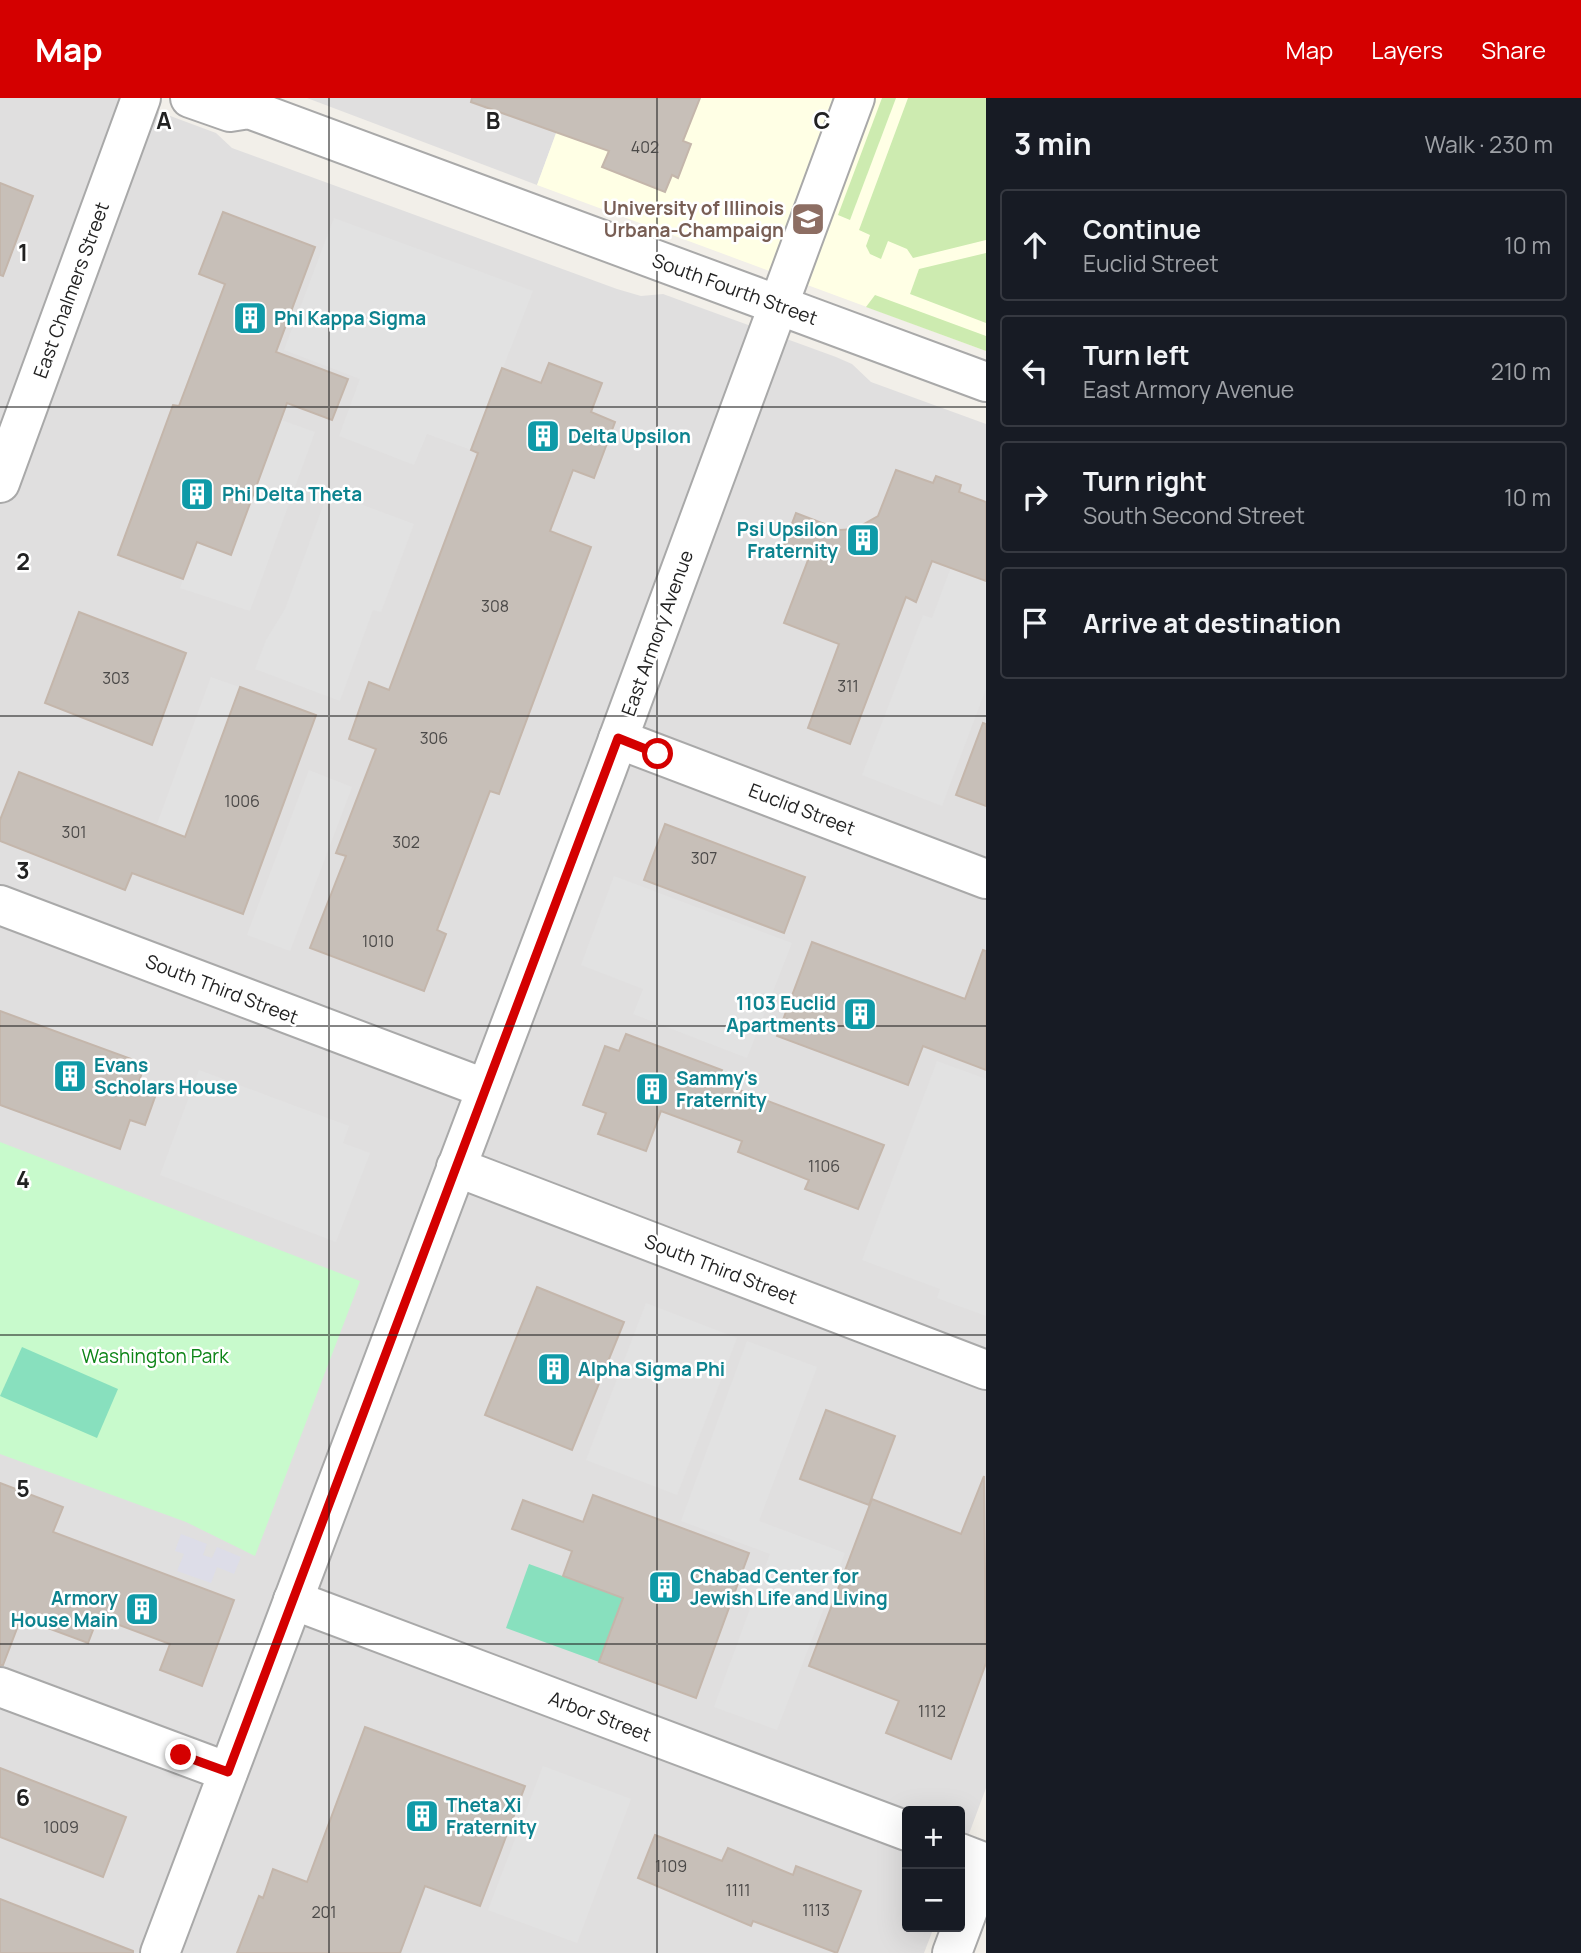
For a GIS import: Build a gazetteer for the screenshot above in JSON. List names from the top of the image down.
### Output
{
  "streets": {
    "street": [
      "South Fourth Street",
      "East Chalmers Street",
      "East Armory Avenue",
      "Euclid Street",
      "South Third Street",
      "Arbor Street"
    ]
  },
  "crossings": [
    ["South Fourth Street", "East Armory Avenue"],
    ["East Armory Avenue", "Euclid Street"],
    ["East Armory Avenue", "South Third Street"],
    ["East Armory Avenue", "Arbor Street"]
  ],
  "parks": ["Washington Park"],
  "places": {
    "school or university": ["University of Illinois Urbana-Champaign"],
    "building": [
      "Phi Kappa Sigma",
      "Delta Upsilon",
      "Phi Delta Theta",
      "Psi Upsilon Fraternity",
      "1103 Euclid Apartments",
      "Evans Scholars House",
      "Sammy's Fraternity",
      "Alpha Sigma Phi",
      "Chabad Center for Jewish Life and Living",
      "Armory House Main",
      "Theta Xi Fraternity"
    ]
  },
  "house_numbers": [
    "402",
    "308",
    "303",
    "311",
    "306",
    "1006",
    "301",
    "302",
    "307",
    "1010",
    "1106",
    "1112",
    "1009",
    "1109",
    "1111",
    "1113",
    "201"
  ],
  "page": {
    "header": "Map",
    "nav": ["Map", "Layers", "Share"],
    "heading": ["3 min", "Walk · 230 m"],
    "list": [
      ["Continue", "Euclid Street", "10 m"],
      ["Turn left", "East Armory Avenue", "210 m"],
      ["Turn right", "South Second Street", "10 m"],
      "Arrive at destination"
    ],
    "map_buttons": ["+", "−"]
  },
  "grid": {
    "columns": ["A", "B", "C"],
    "rows": [
      "1",
      "2",
      "3",
      "4",
      "5",
      "6"
    ]
  }
}
